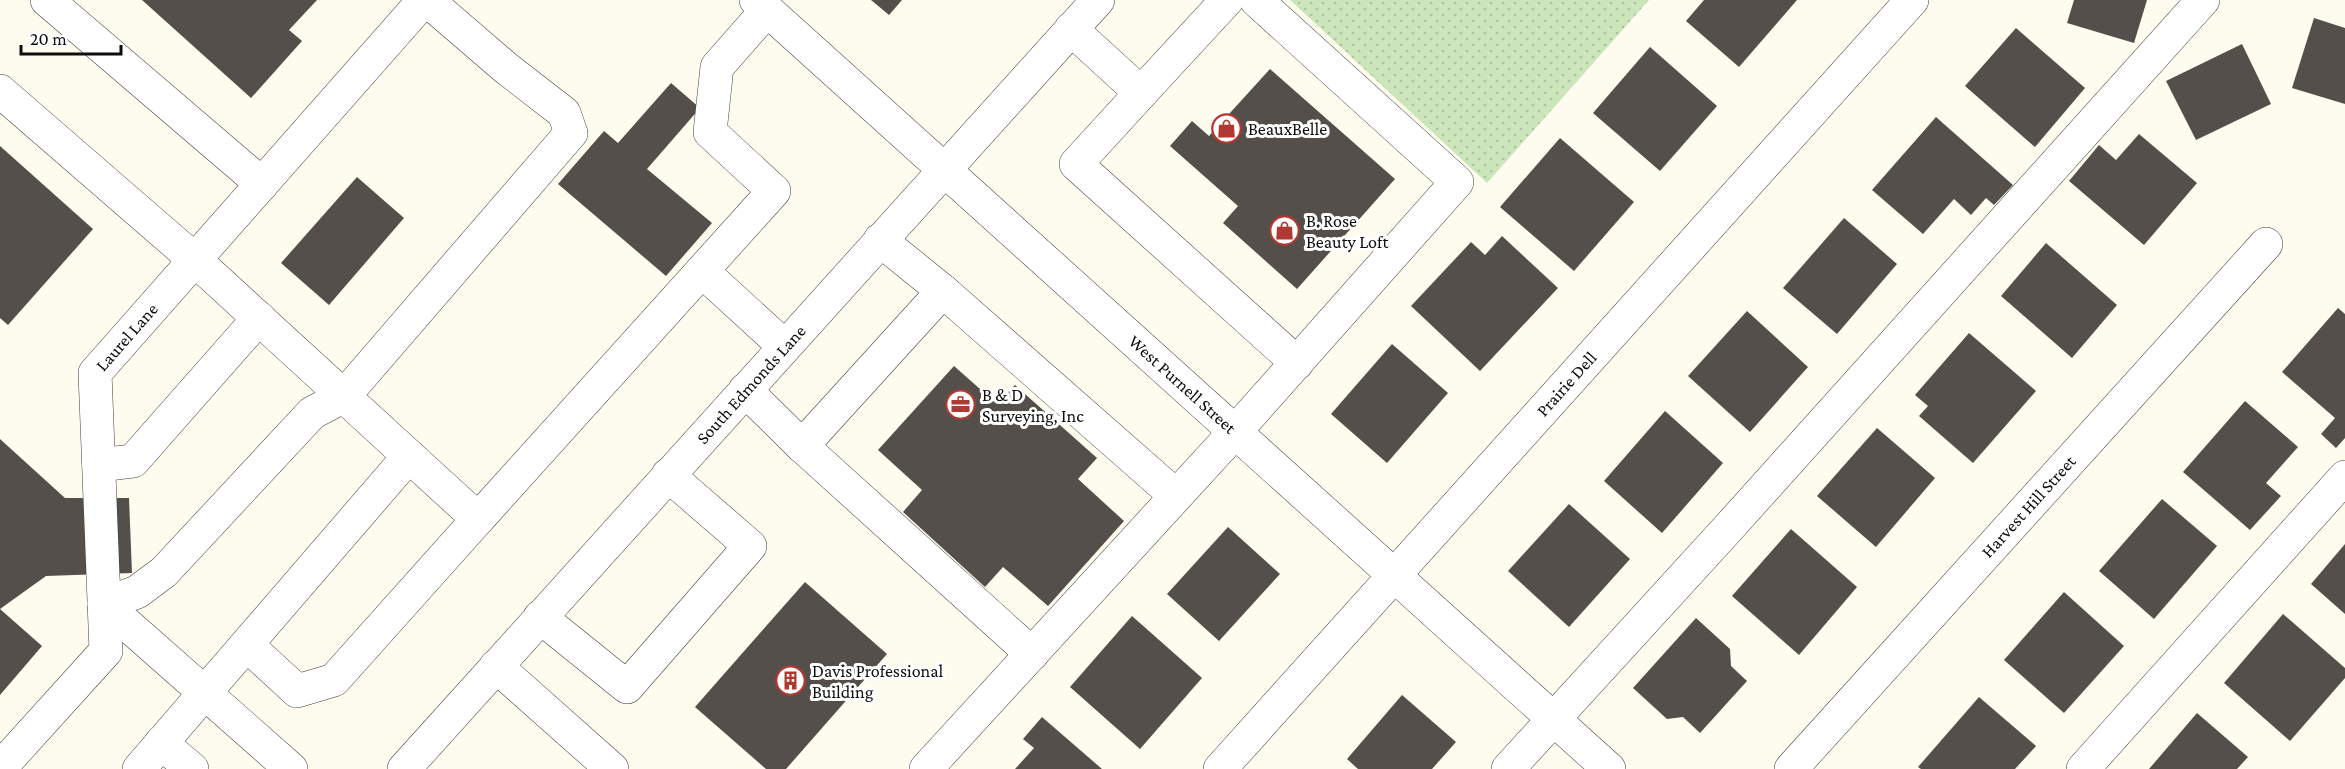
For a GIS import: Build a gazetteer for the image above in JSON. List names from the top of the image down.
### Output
{
  "streets": {
    "street": [
      "Laurel Lane",
      "South Edmonds Lane",
      "Prairie Dell",
      "West Purnell Street",
      "Harvest Hill Street"
    ]
  },
  "crossings": [
    ["South Edmonds Lane", "West Purnell Street"],
    ["Prairie Dell", "West Purnell Street"]
  ],
  "places": {
    "shop": ["BeauxBelle", "B. Rose Beauty Loft"],
    "office": ["B & D Surveying, Inc"],
    "building": ["Davis Professional Building"]
  },
  "scale_bar": "20 m"
}
